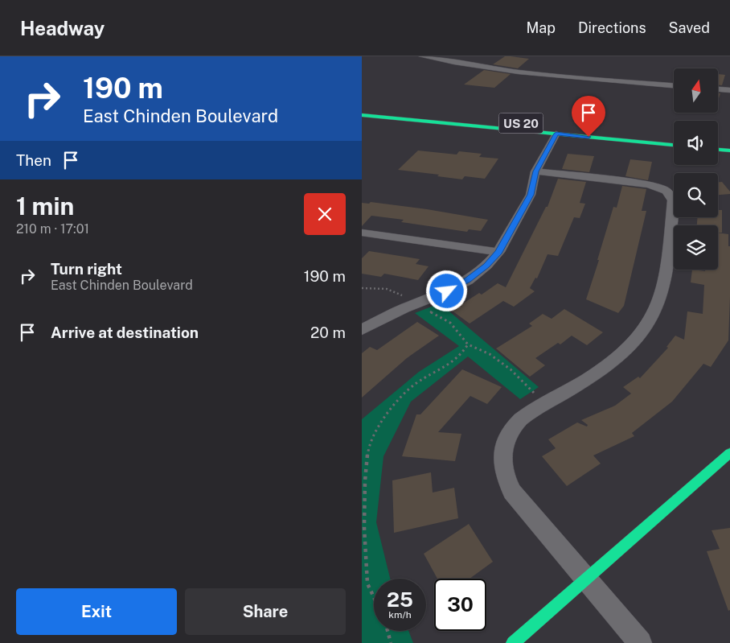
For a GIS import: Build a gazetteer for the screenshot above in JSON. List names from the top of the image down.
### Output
{
  "streets": {
    "main road": ["US 20"]
  },
  "north": "top",
  "page": {
    "header": "Headway",
    "nav": ["Map", "Directions", "Saved"],
    "turn": ["190 m", "East Chinden Boulevard"],
    "then": "Then",
    "heading": ["1 min", "210 m · 17:01"],
    "list": [
      {
        "name": "Turn right",
        "note": "East Chinden Boulevard",
        "value": "190 m"
      },
      {
        "name": "Arrive at destination",
        "value": "20 m"
      }
    ],
    "speed": "25 km/h",
    "limit": "30",
    "buttons": ["Exit", "Share"]
  }
}
